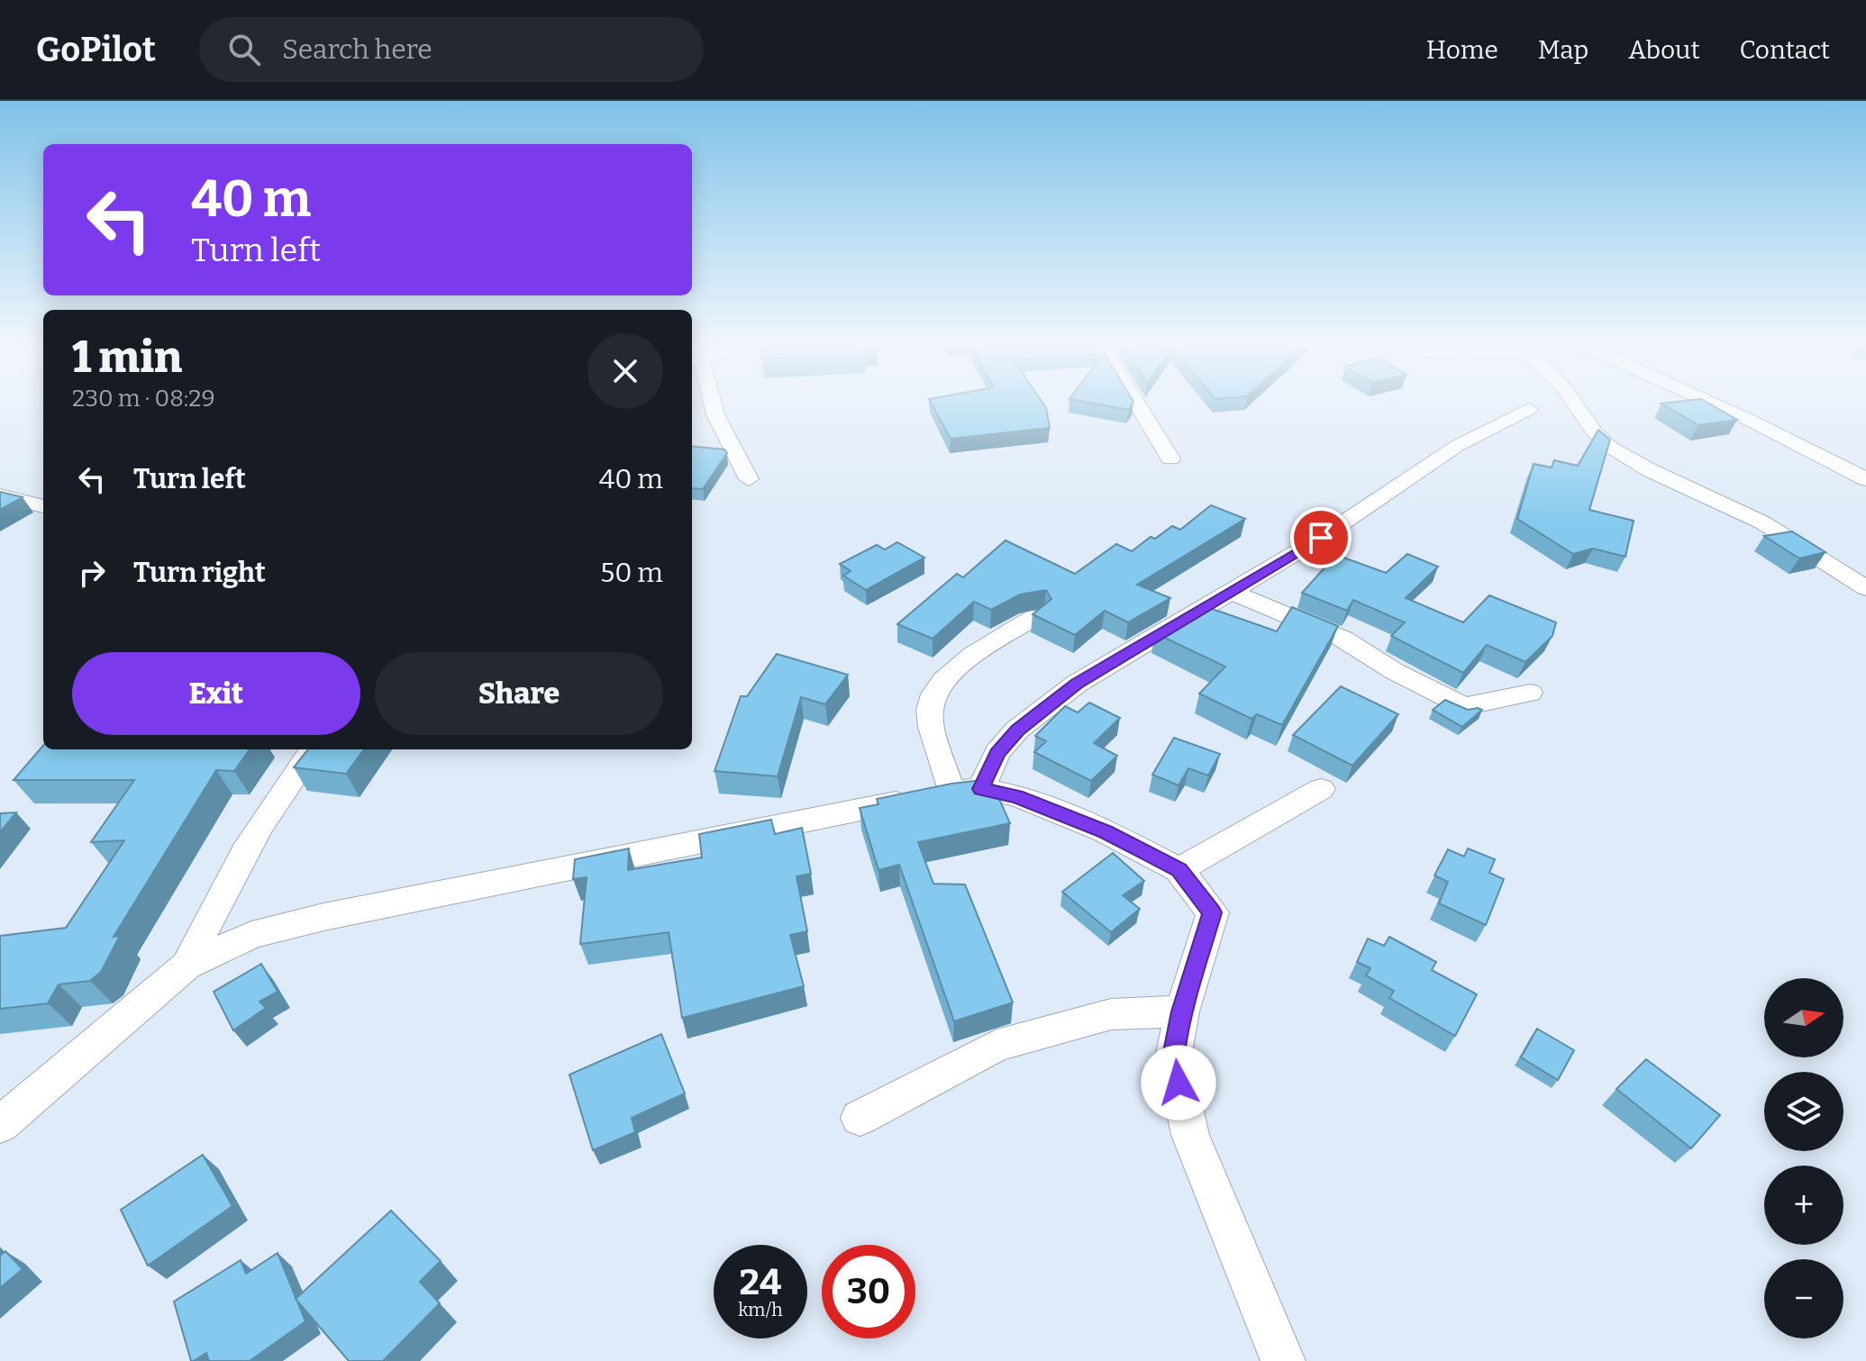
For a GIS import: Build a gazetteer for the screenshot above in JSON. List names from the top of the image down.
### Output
{
  "north": "right",
  "page": {
    "header": "GoPilot",
    "search": "Search here",
    "nav": [
      "Home",
      "Map",
      "About",
      "Contact"
    ],
    "turn": ["40 m", "Turn left"],
    "heading": ["1 min", "230 m · 08:29"],
    "list": [
      {
        "name": "Turn left",
        "value": "40 m"
      },
      {
        "name": "Turn right",
        "value": "50 m"
      }
    ],
    "buttons": ["Exit", "Share"],
    "map_buttons": ["+", "−"],
    "speed": "24 km/h",
    "limit": "30"
  }
}
